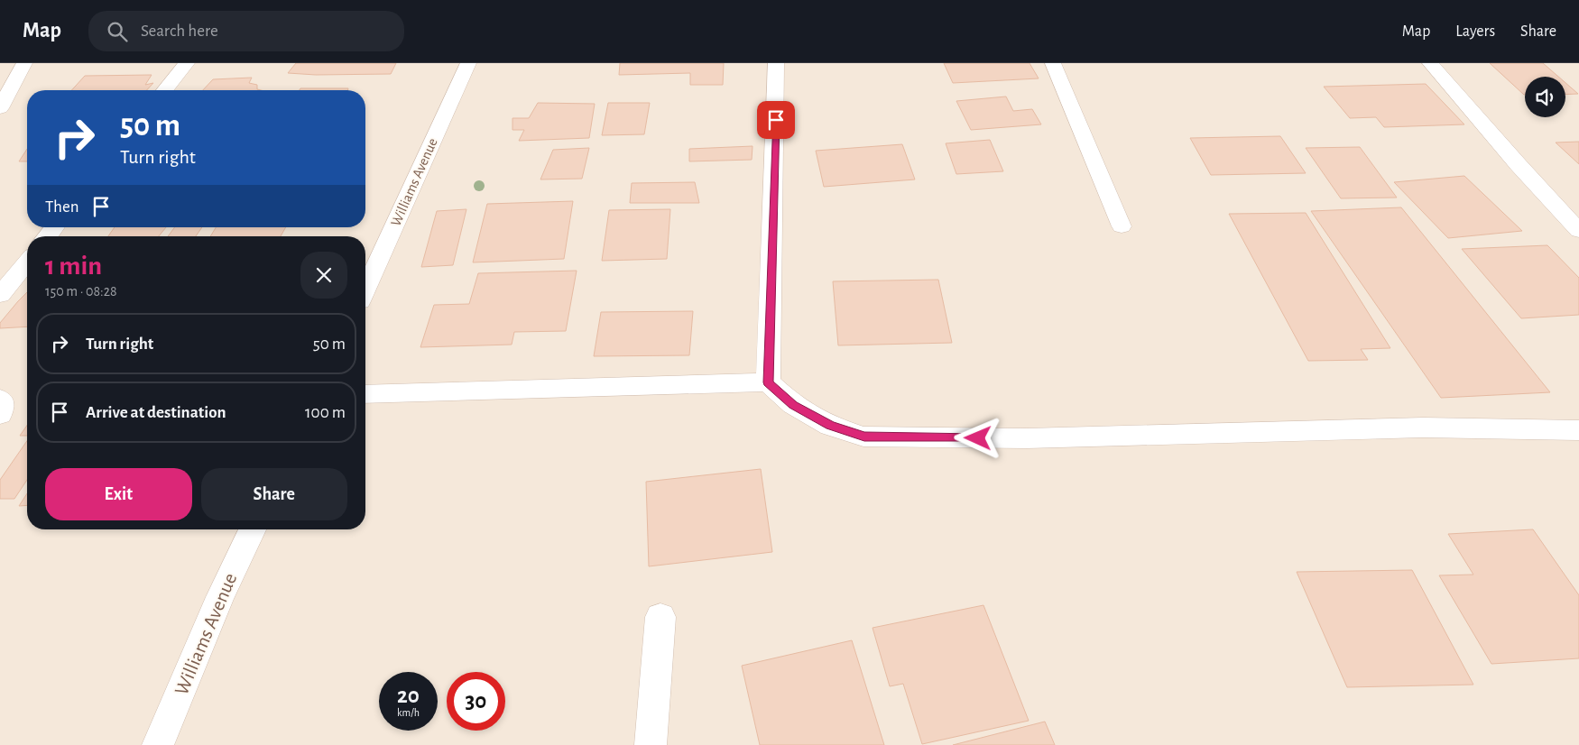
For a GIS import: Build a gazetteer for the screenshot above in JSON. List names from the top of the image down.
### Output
{
  "streets": {
    "street": ["Williams Avenue"]
  },
  "page": {
    "header": "Map",
    "search": "Search here",
    "nav": ["Map", "Layers", "Share"],
    "turn": ["50 m", "Turn right"],
    "then": "Then",
    "heading": ["1 min", "150 m · 08:28"],
    "list": [
      {
        "name": "Turn right",
        "value": "50 m"
      },
      {
        "name": "Arrive at destination",
        "value": "100 m"
      }
    ],
    "buttons": ["Exit", "Share"],
    "speed": "20 km/h",
    "limit": "30"
  }
}
